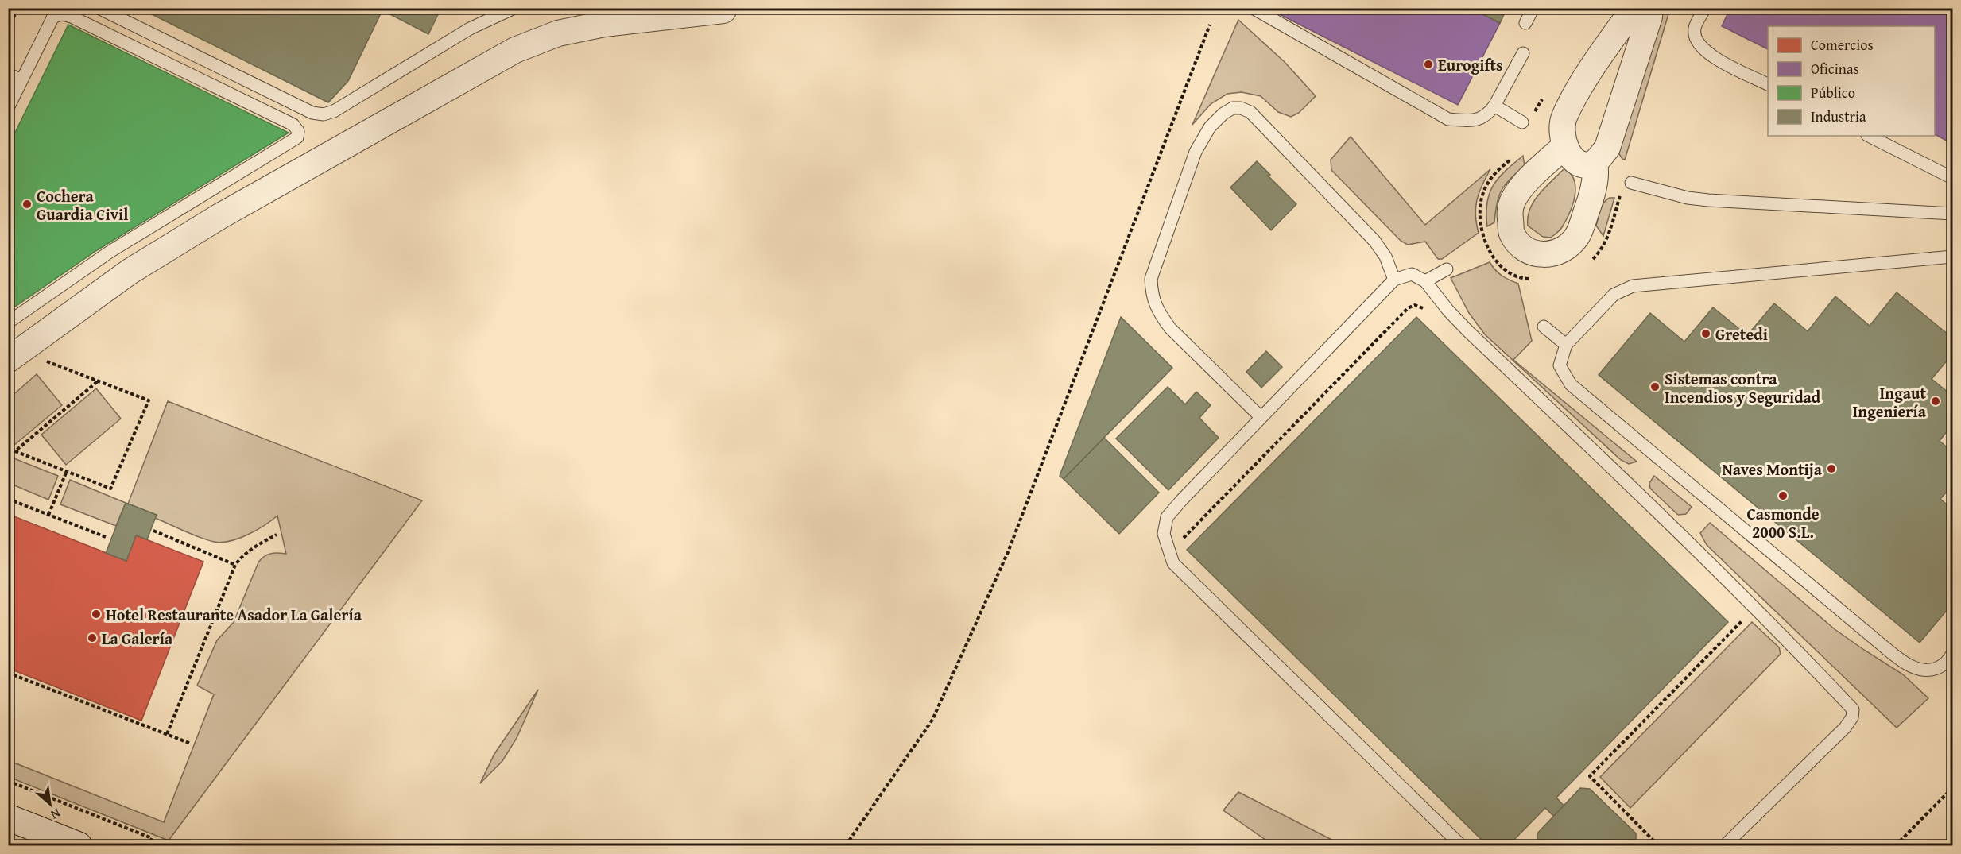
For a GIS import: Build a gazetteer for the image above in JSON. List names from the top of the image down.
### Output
{
  "places": [
    "Eurogifts",
    "Cochera Guardia Civil",
    "Gretedi",
    "Sistemas contra Incendios y Seguridad",
    "Ingaut Ingeniería",
    "Naves Montija",
    "Casmonde 2000 S.L.",
    "Hotel Restaurante Asador La Galería",
    "La Galería"
  ],
  "legend": [
    "Comercios",
    "Oficinas",
    "Público",
    "Industria"
  ],
  "north": "bottom right"
}
